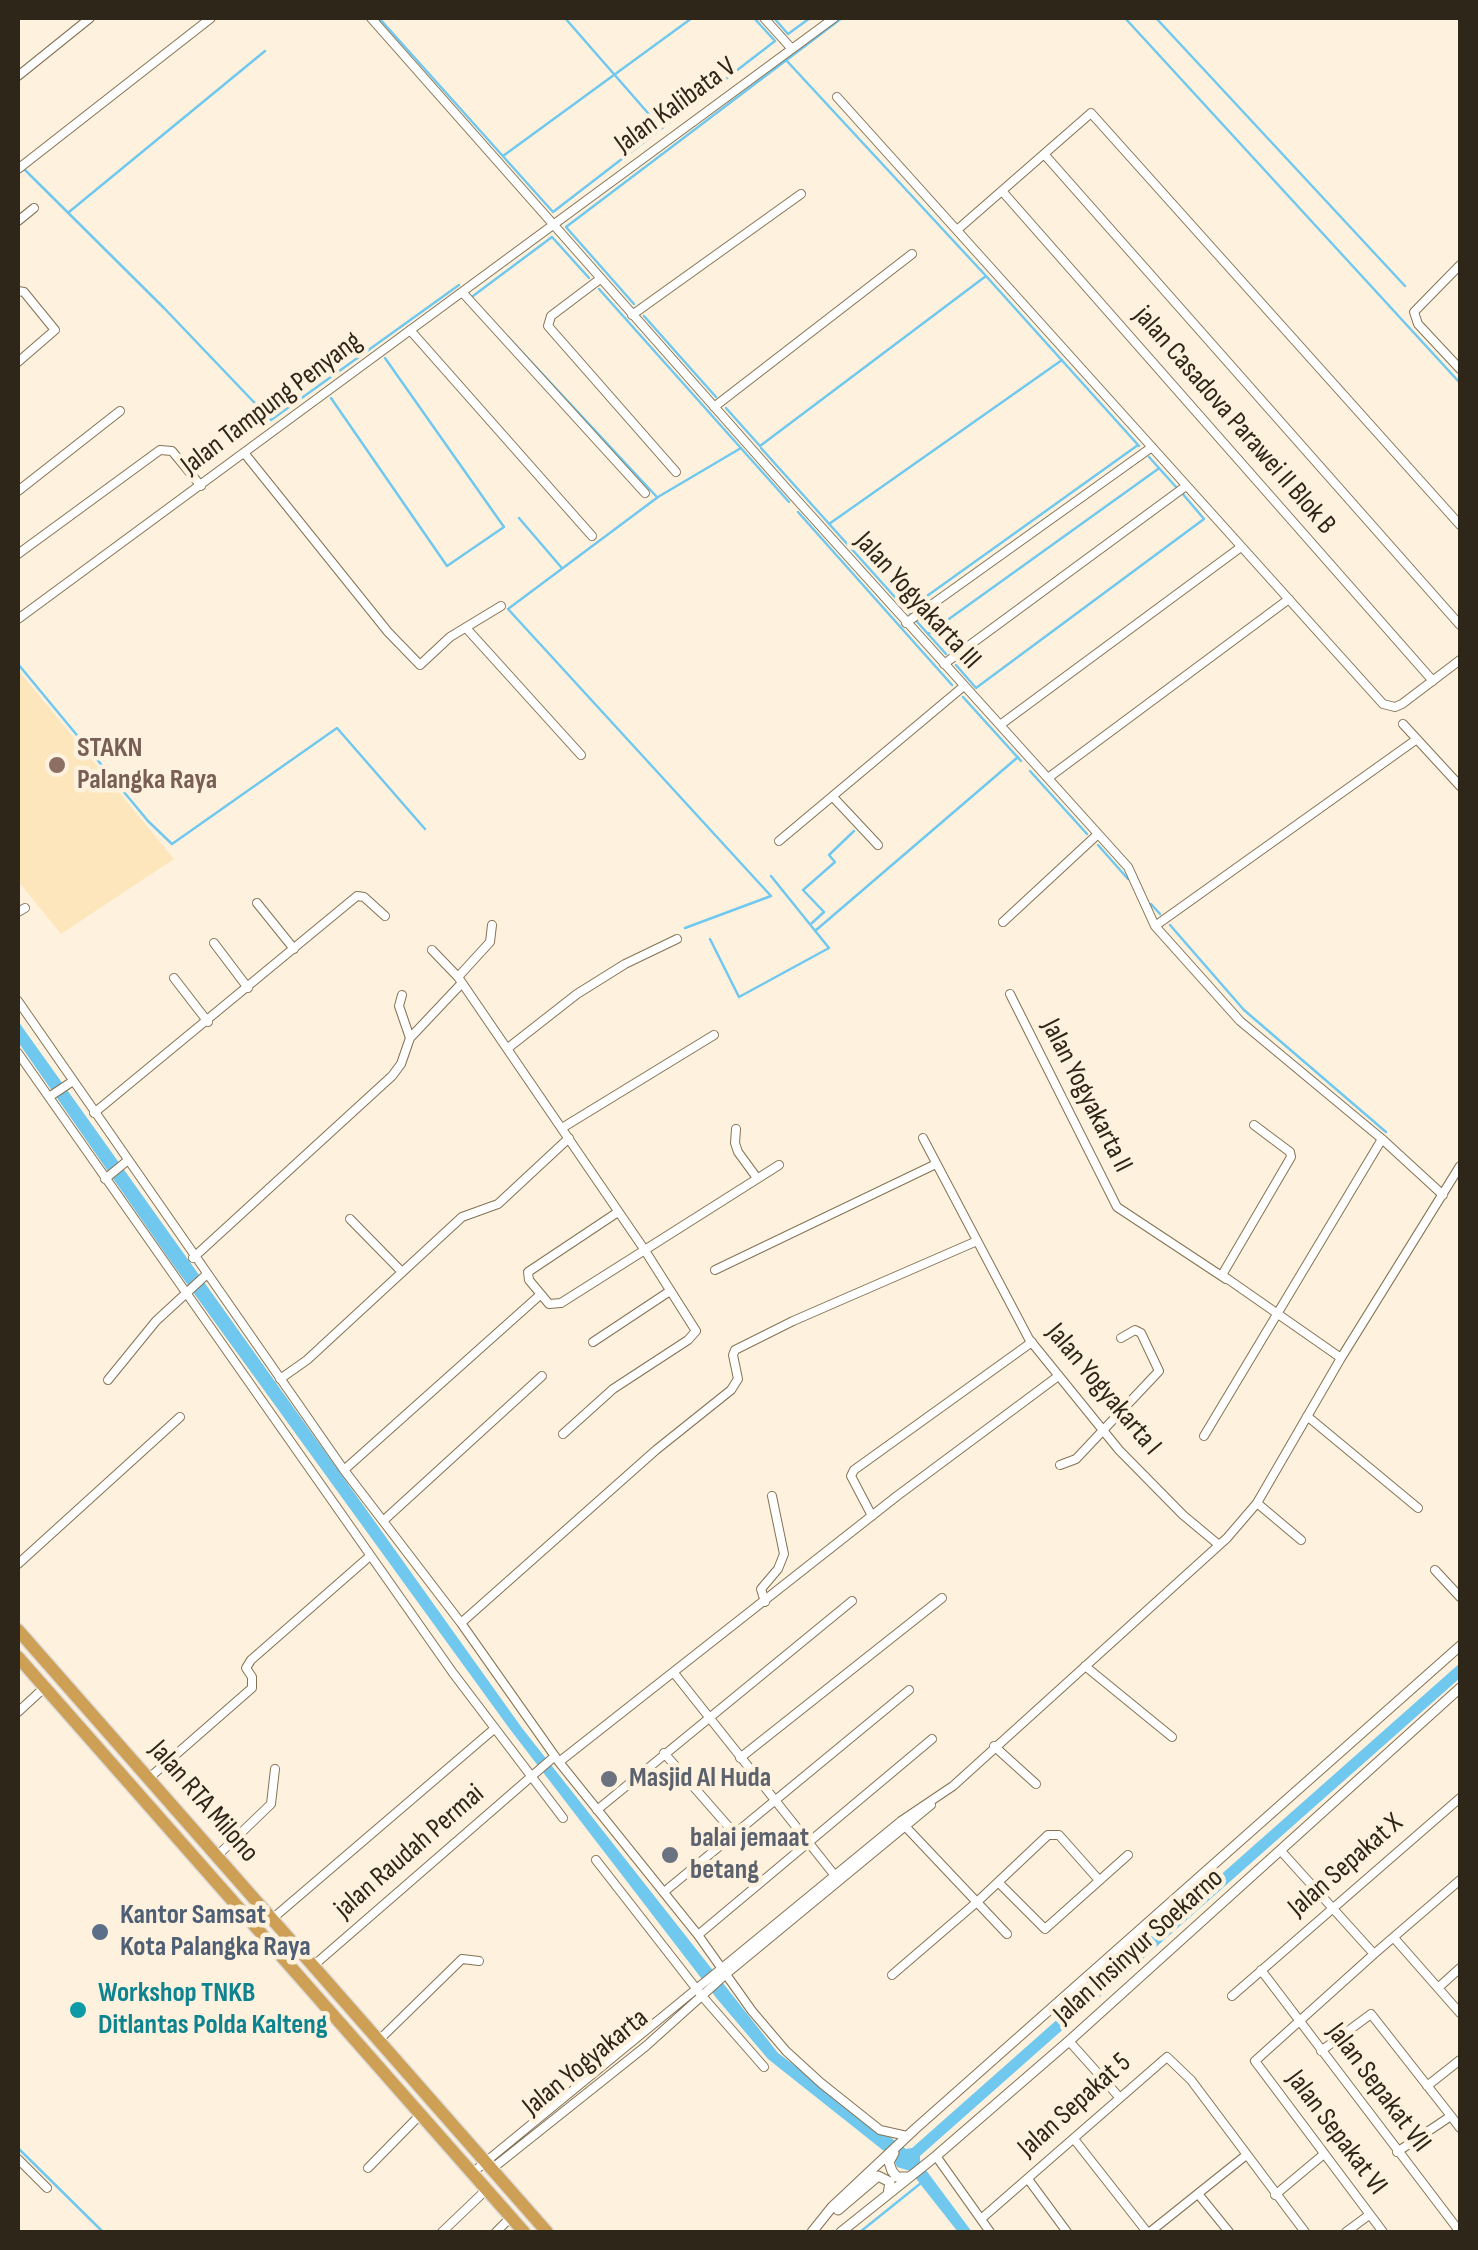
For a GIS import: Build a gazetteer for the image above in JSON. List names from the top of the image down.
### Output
{
  "streets": {
    "highway": ["Jalan RTA Milono"],
    "street": [
      "Jalan Kalibata V",
      "Jalan Tampung Penyang",
      "jalan Casadova Parawei II Blok B",
      "Jalan Yogyakarta III",
      "Jalan Yogyakarta II",
      "Jalan Yogyakarta I",
      "jalan Raudah Permai",
      "Jalan Sepakat X",
      "Jalan Insinyur Soekarno",
      "Jalan Sepakat VII",
      "Jalan Sepakat 5",
      "Jalan Sepakat VI"
    ]
  },
  "crossings": [
    ["Jalan Kalibata V", "Jalan Tampung Penyang"],
    ["Jalan Kalibata V", "Jalan Yogyakarta III"],
    ["Jalan Tampung Penyang", "Jalan Yogyakarta III"],
    ["Jalan Yogyakarta I", "jalan Raudah Permai"],
    ["Jalan RTA Milono", "jalan Raudah Permai"],
    ["Jalan Sepakat X", "Jalan Sepakat VII"],
    ["Jalan Sepakat VII", "Jalan Sepakat VI"]
  ],
  "places": [
    "STAKN Palangka Raya",
    "Masjid Al Huda",
    "balai jemaat betang",
    "Kantor Samsat Kota Palangka Raya",
    "Workshop TNKB Ditlantas Polda Kalteng"
  ]
}
